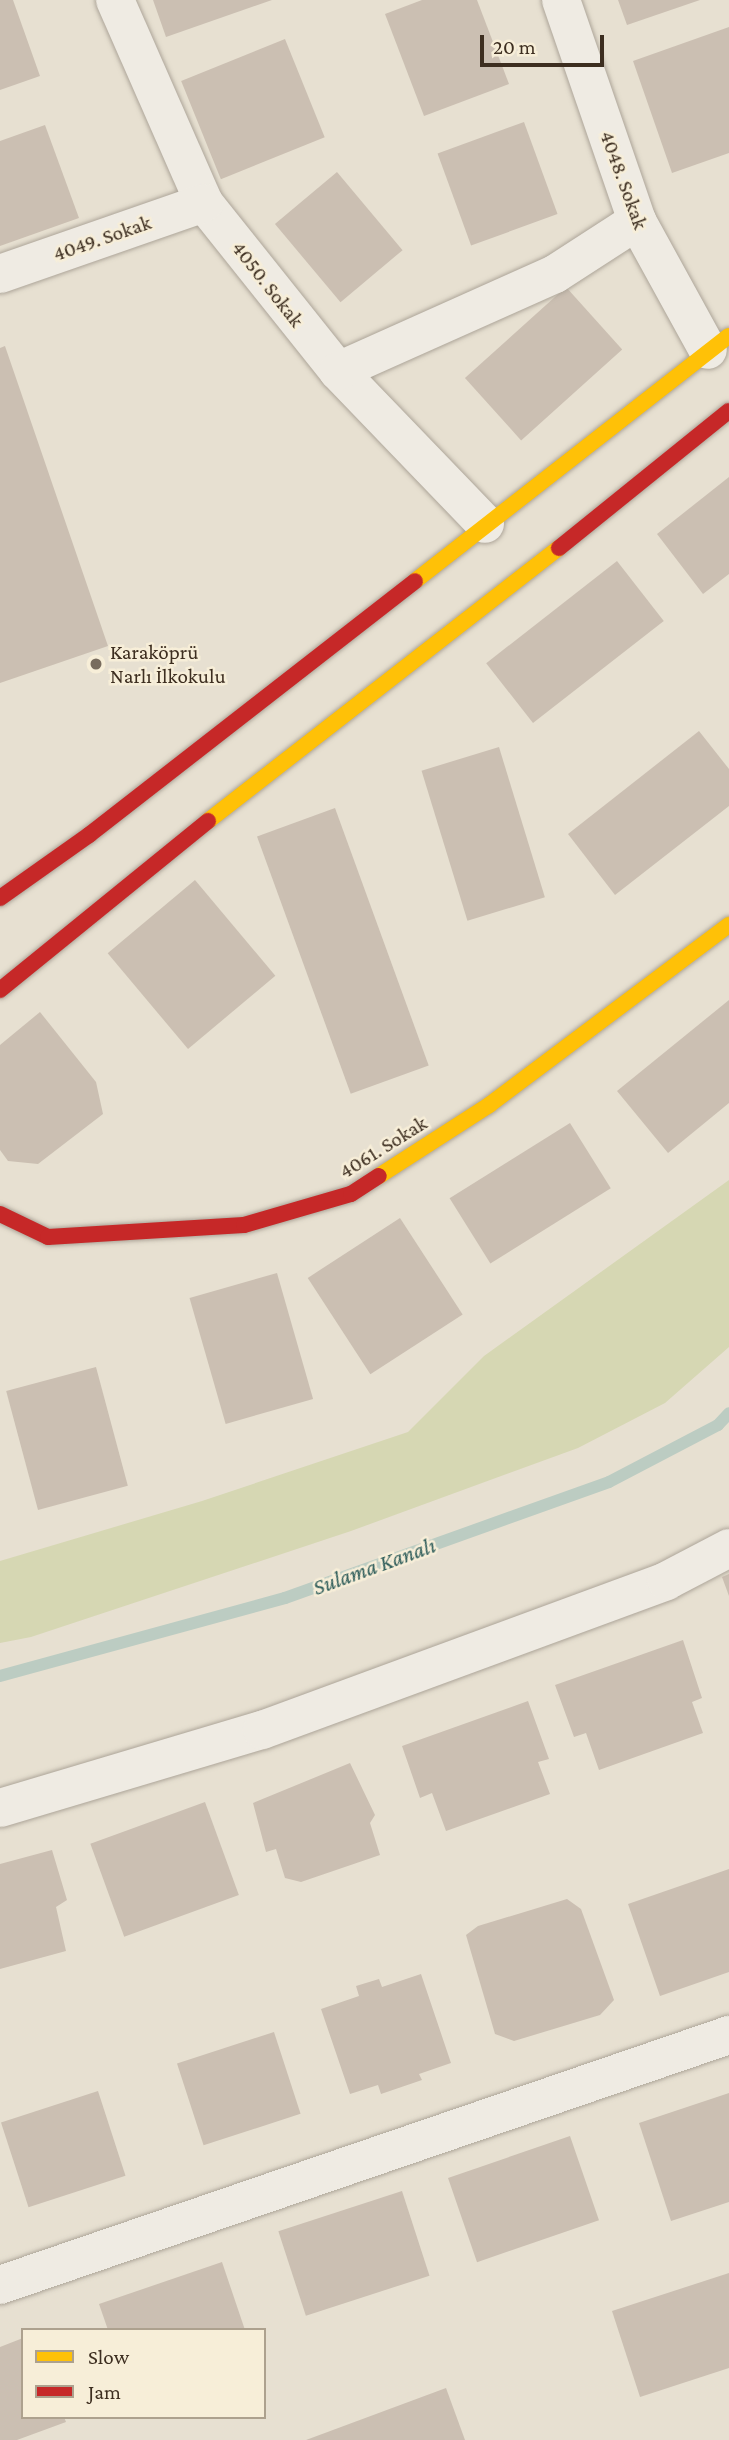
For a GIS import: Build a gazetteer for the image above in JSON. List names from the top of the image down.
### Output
{
  "streets": {
    "main road": ["4061. Sokak"],
    "street": ["4048. Sokak", "4049. Sokak", "4050. Sokak"]
  },
  "crossings": [
    ["4049. Sokak", "4050. Sokak"]
  ],
  "water": ["Sulama Kanalı"],
  "places": ["Karaköprü Narlı İlkokulu"],
  "legend": ["Slow", "Jam"],
  "scale_bar": "20 m"
}
